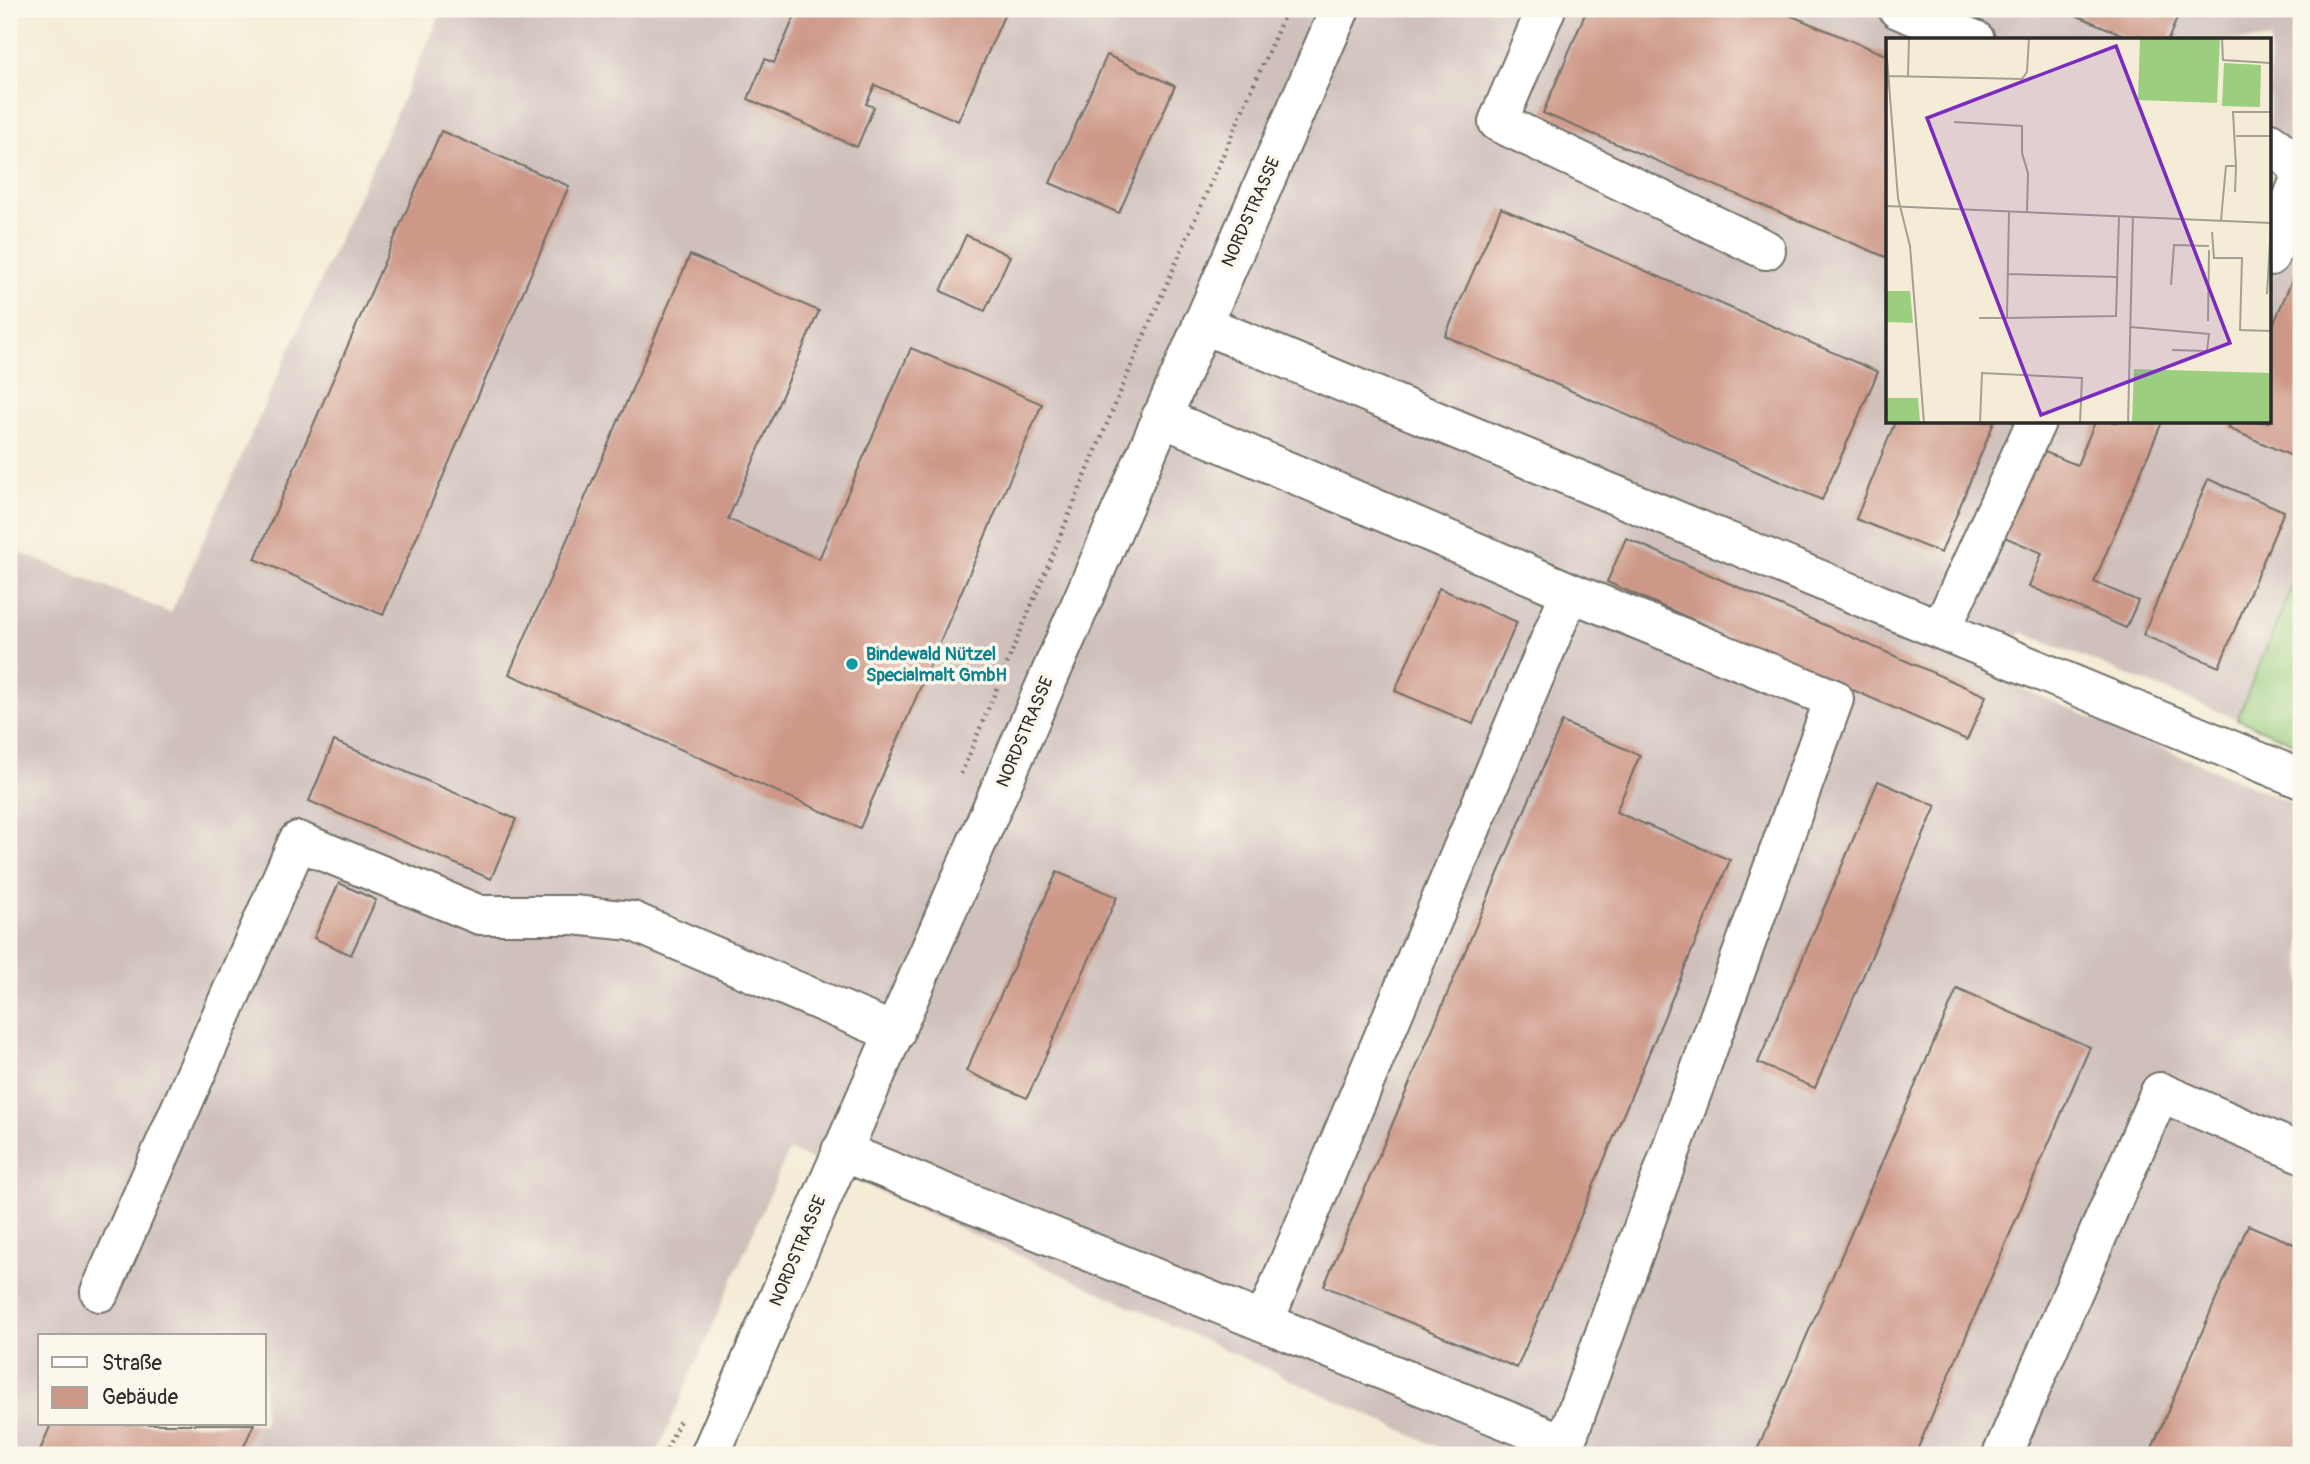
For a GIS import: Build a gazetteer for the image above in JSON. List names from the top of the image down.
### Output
{
  "streets": {
    "street": ["NORDSTRASSE"]
  },
  "places": ["Bindewald Nützel Specialmalt GmbH"],
  "legend": ["Straße", "Gebäude"]
}
